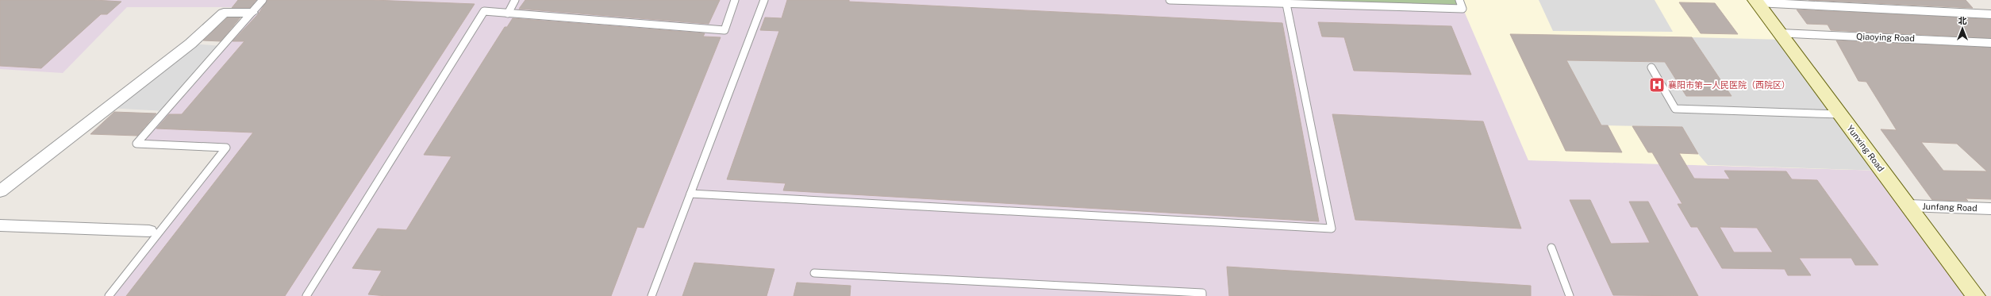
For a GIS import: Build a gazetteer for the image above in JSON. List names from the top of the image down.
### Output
{
  "streets": {
    "main road": ["Yunxing Road"],
    "street": ["Qiaoying Road", "Junfang Road"]
  },
  "crossings": [
    ["Qiaoying Road", "Yunxing Road"],
    ["Yunxing Road", "Junfang Road"]
  ],
  "places": {
    "hospital": ["襄阳市第一人民医院（西院区）"]
  },
  "north": "top"
}
